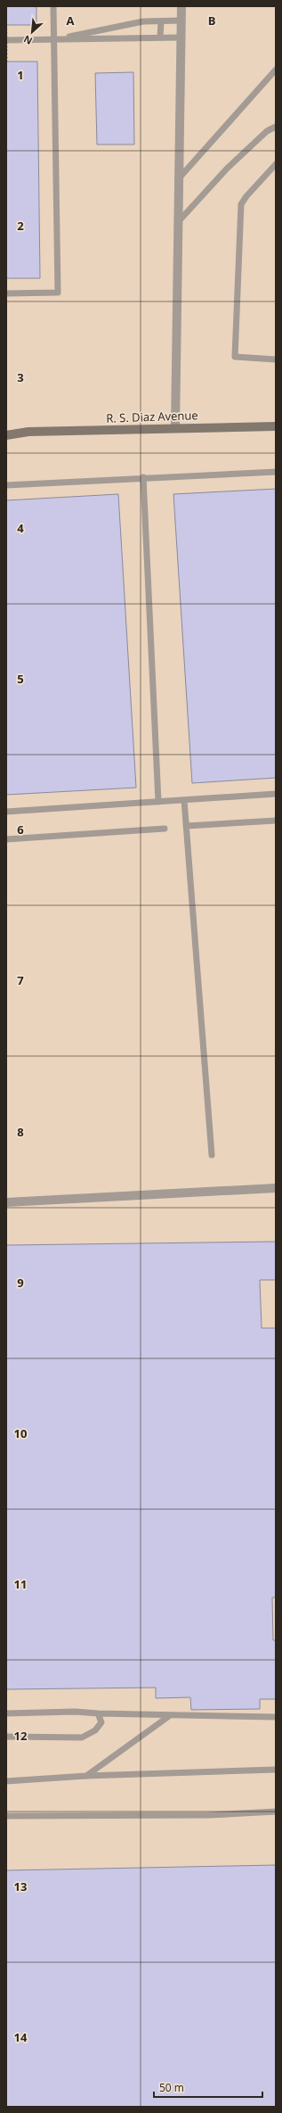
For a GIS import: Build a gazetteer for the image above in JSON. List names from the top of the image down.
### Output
{
  "streets": {
    "street": ["R. S. Diaz Avenue"]
  },
  "scale_bar": "50 m",
  "north": "bottom left",
  "grid": {
    "columns": ["A", "B"],
    "rows": [
      "1",
      "2",
      "3",
      "4",
      "5",
      "6",
      "7",
      "8",
      "9",
      "10",
      "11",
      "12",
      "13",
      "14"
    ]
  }
}
